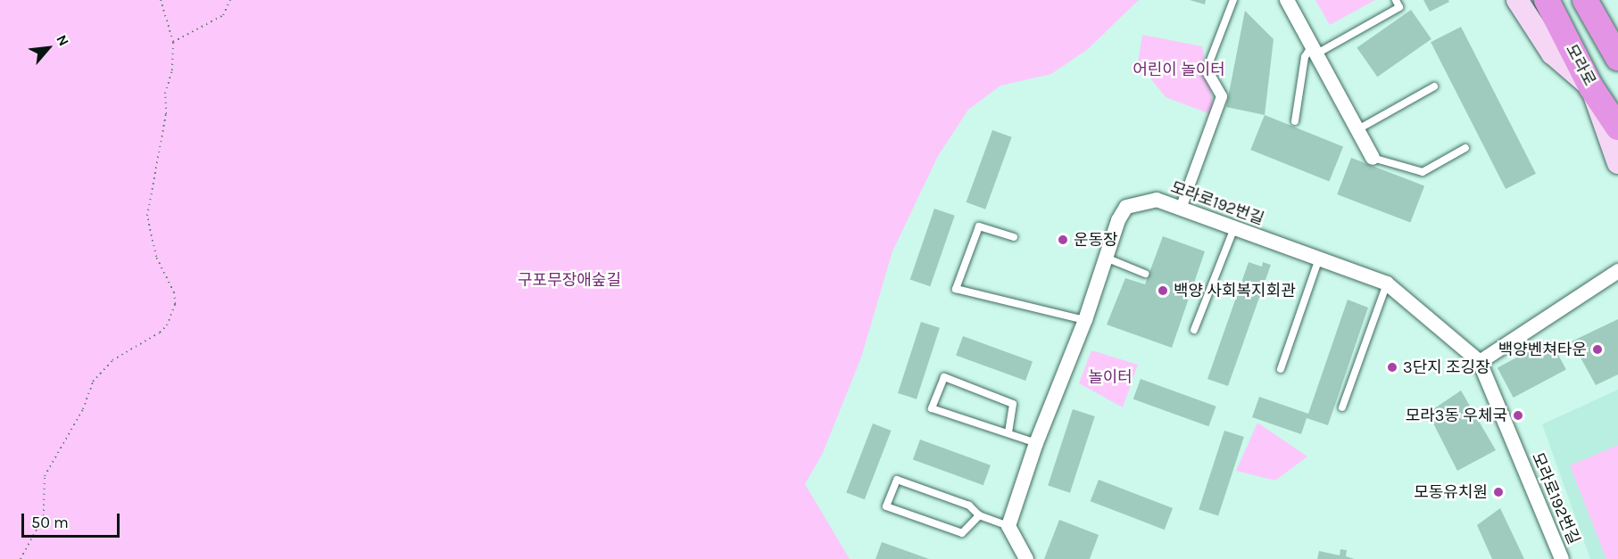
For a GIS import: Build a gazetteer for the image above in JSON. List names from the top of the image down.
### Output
{
  "streets": {
    "highway": ["모라로"],
    "street": ["모라로192번길"]
  },
  "parks": ["어린이 놀이터", "구포무장애숲길", "놀이터"],
  "places": [
    "운동장",
    "백양 사회복지회관",
    "백양벤쳐타운",
    "3단지 조깅장",
    "모라3동 우체국",
    "모동유치원"
  ],
  "scale_bar": "50 m",
  "north": "top right"
}
